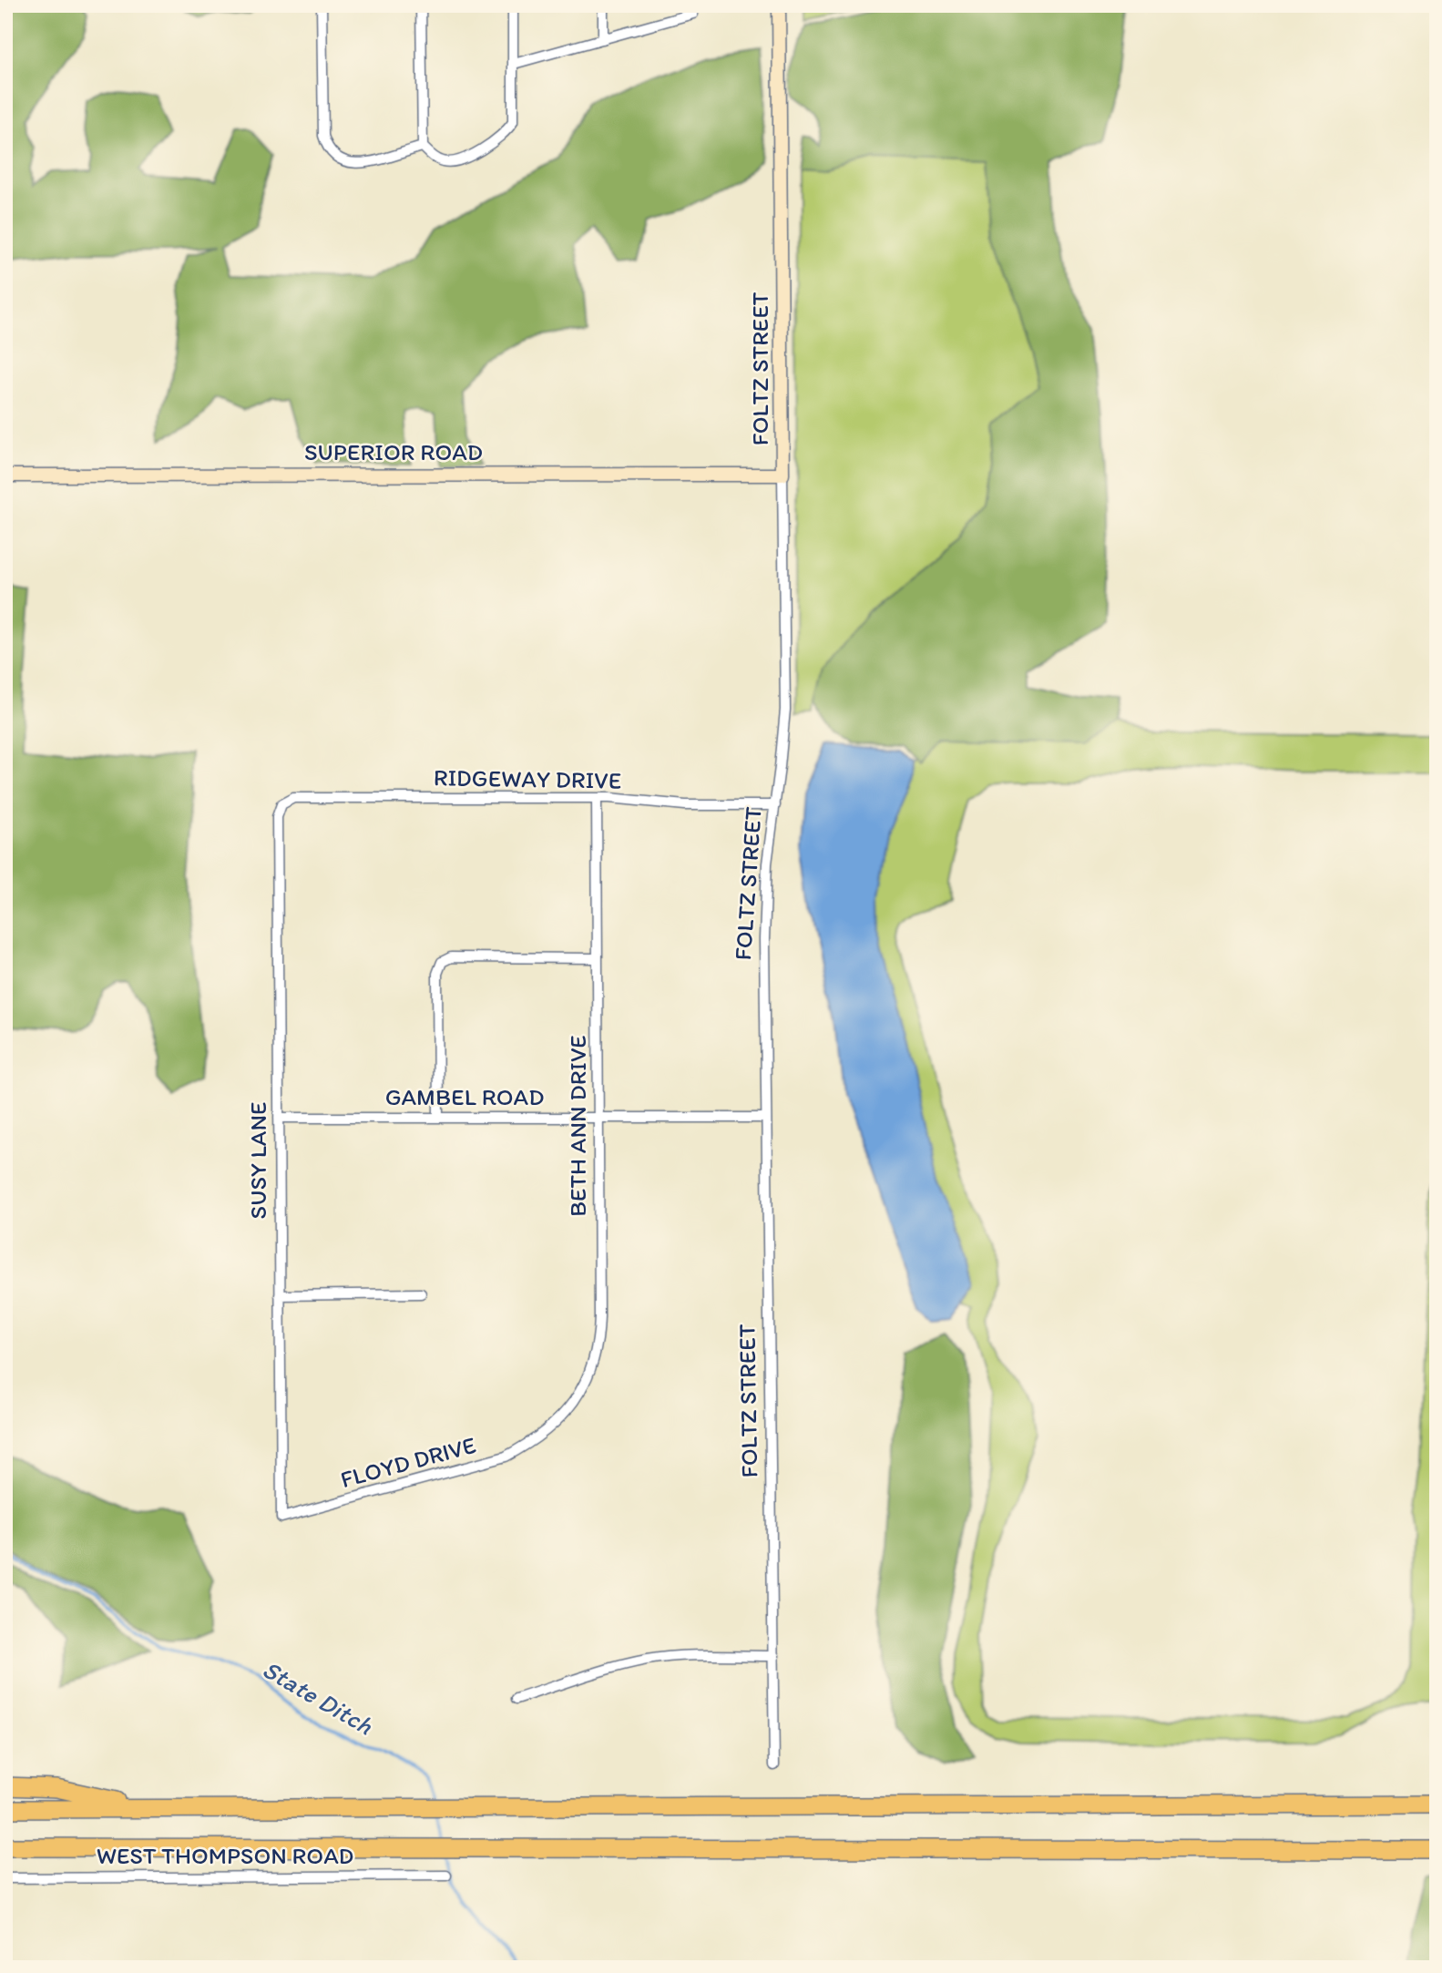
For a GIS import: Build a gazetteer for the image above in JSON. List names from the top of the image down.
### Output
{
  "streets": {
    "street": [
      "FOLTZ STREET",
      "SUPERIOR ROAD",
      "RIDGEWAY DRIVE",
      "GAMBEL ROAD",
      "BETH ANN DRIVE",
      "SUSY LANE",
      "FLOYD DRIVE",
      "WEST THOMPSON ROAD"
    ]
  },
  "crossings": [
    ["FOLTZ STREET", "SUPERIOR ROAD"],
    ["FOLTZ STREET", "RIDGEWAY DRIVE"],
    ["FOLTZ STREET", "GAMBEL ROAD"],
    ["RIDGEWAY DRIVE", "BETH ANN DRIVE"],
    ["RIDGEWAY DRIVE", "SUSY LANE"],
    ["GAMBEL ROAD", "BETH ANN DRIVE"],
    ["GAMBEL ROAD", "SUSY LANE"],
    ["BETH ANN DRIVE", "FLOYD DRIVE"],
    ["SUSY LANE", "FLOYD DRIVE"]
  ],
  "water": ["State Ditch"]
}
